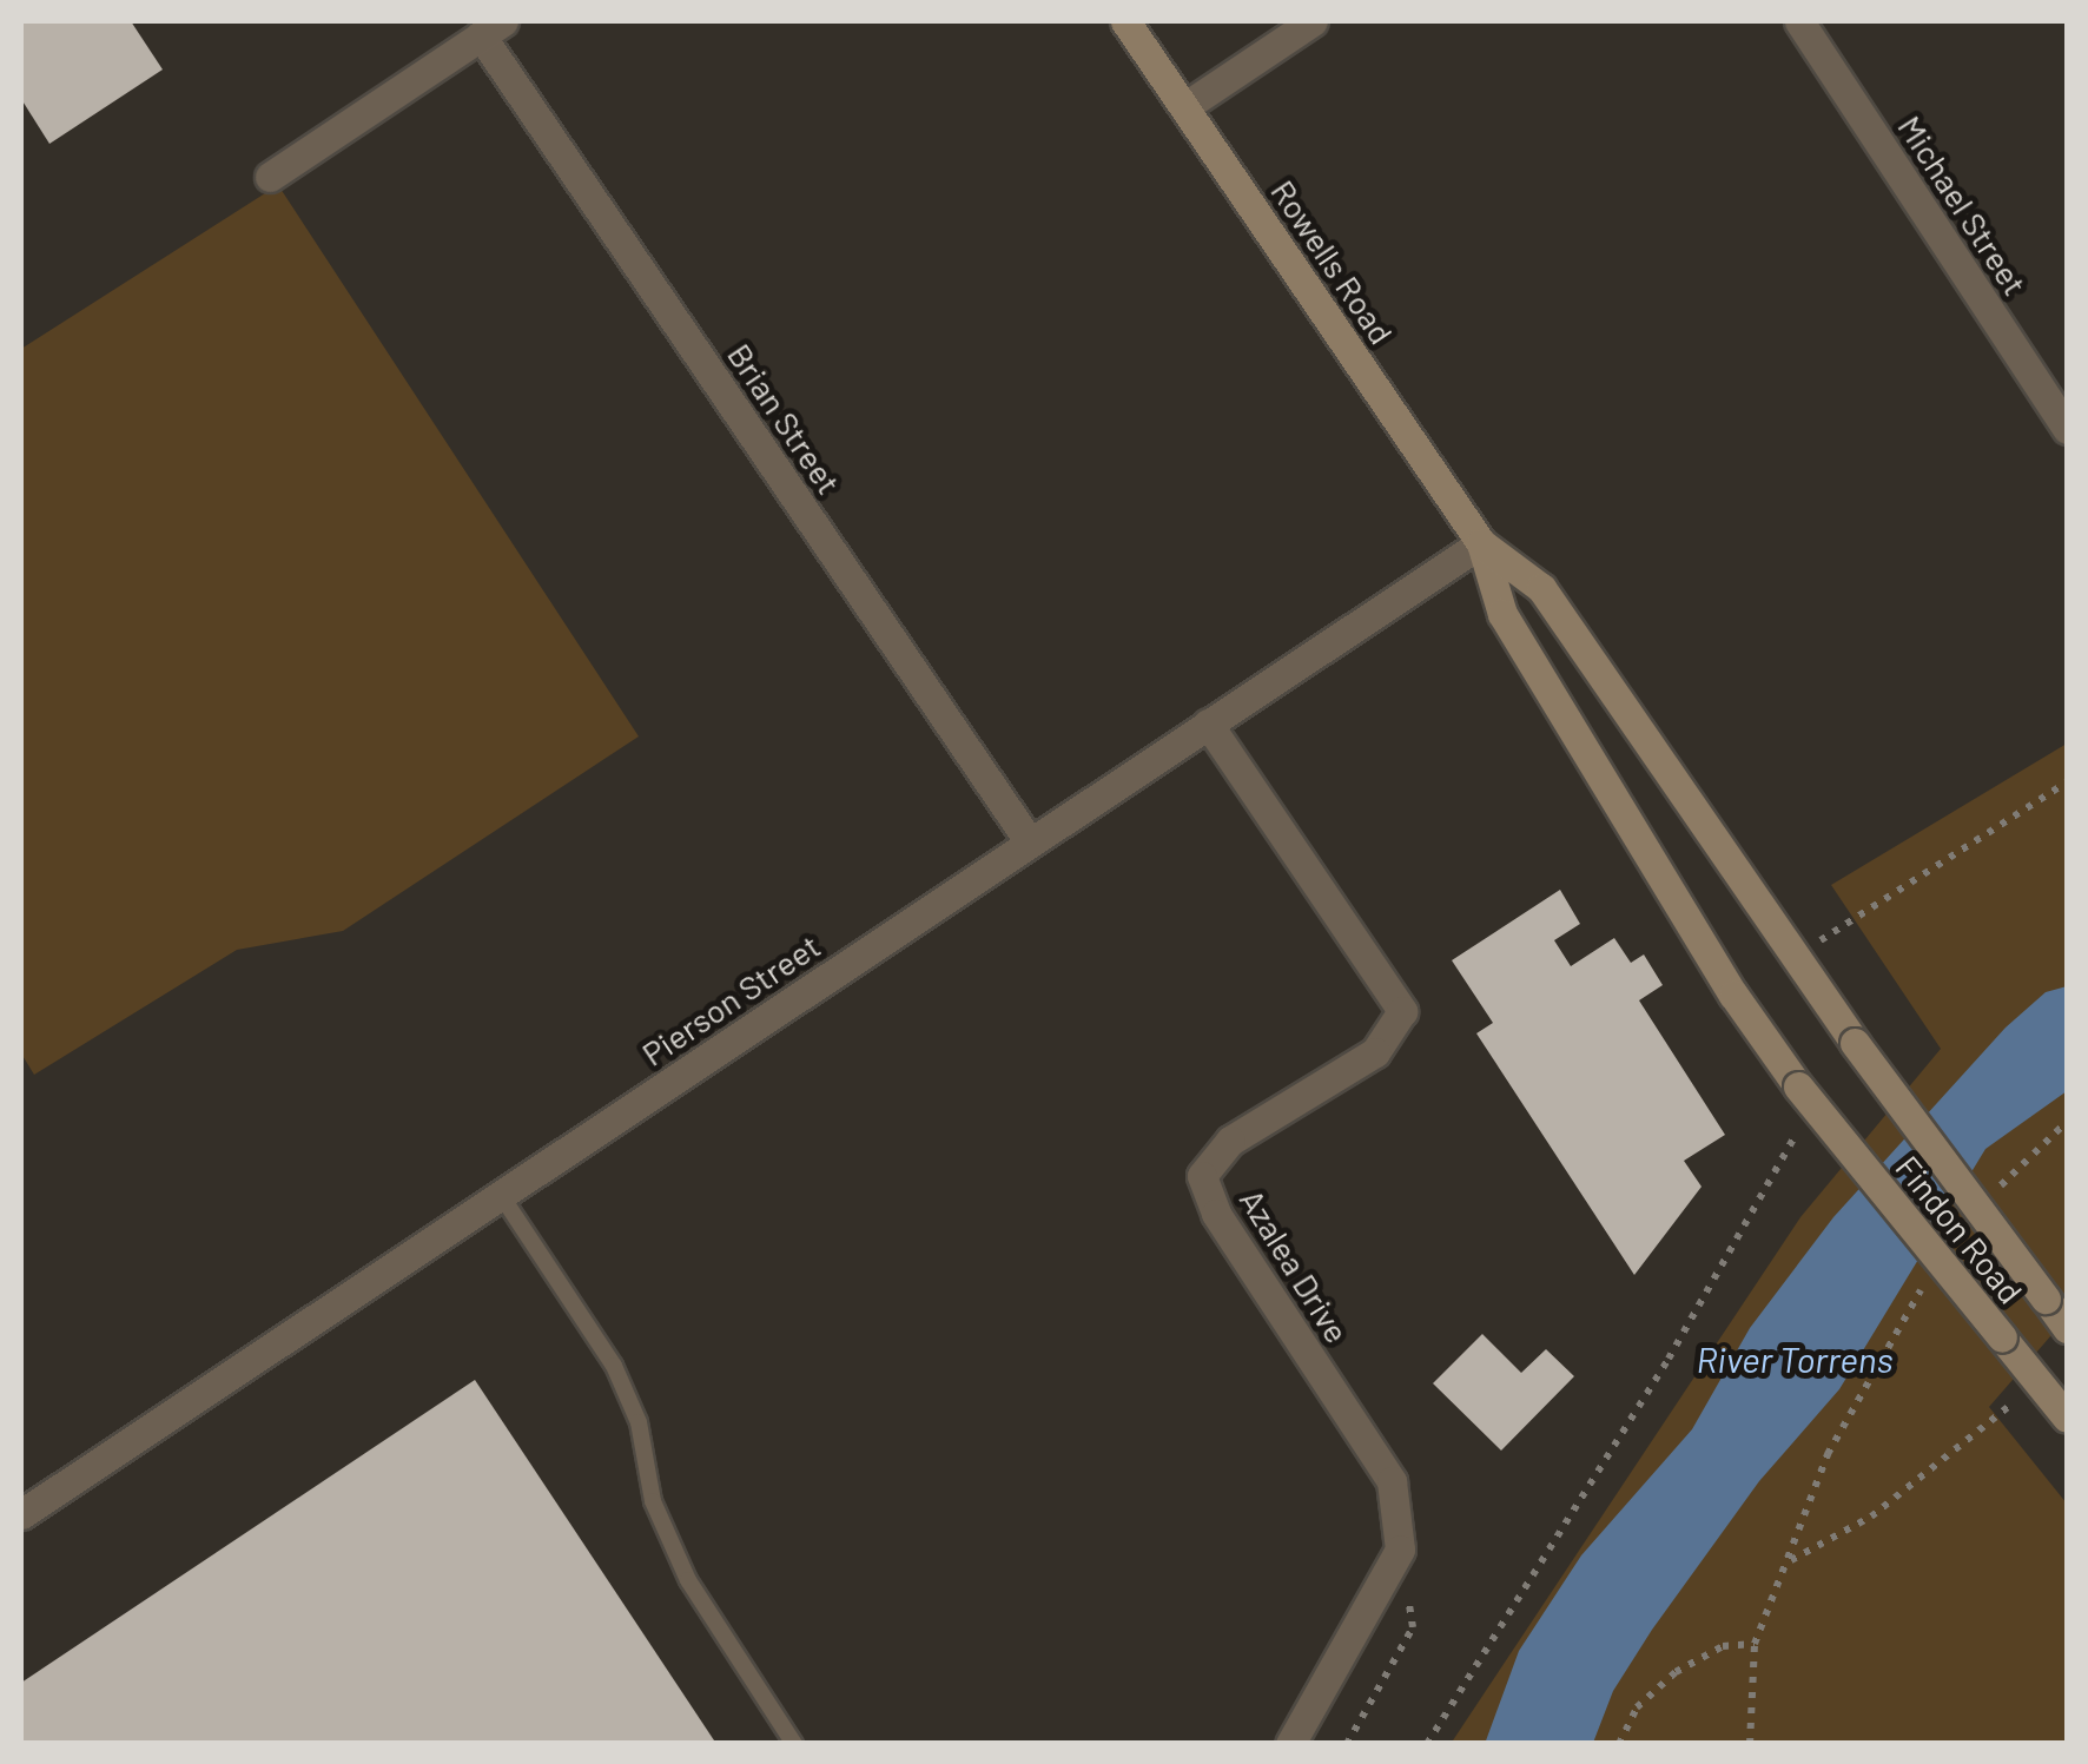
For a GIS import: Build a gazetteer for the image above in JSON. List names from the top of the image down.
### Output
{
  "streets": {
    "main road": ["Rowells Road", "Findon Road"],
    "street": [
      "Michael Street",
      "Brian Street",
      "Pierson Street",
      "Azalea Drive"
    ]
  },
  "crossings": [
    ["Rowells Road", "Pierson Street"],
    ["Rowells Road", "Findon Road"],
    ["Brian Street", "Pierson Street"],
    ["Pierson Street", "Azalea Drive"]
  ],
  "water": ["River Torrens"]
}
